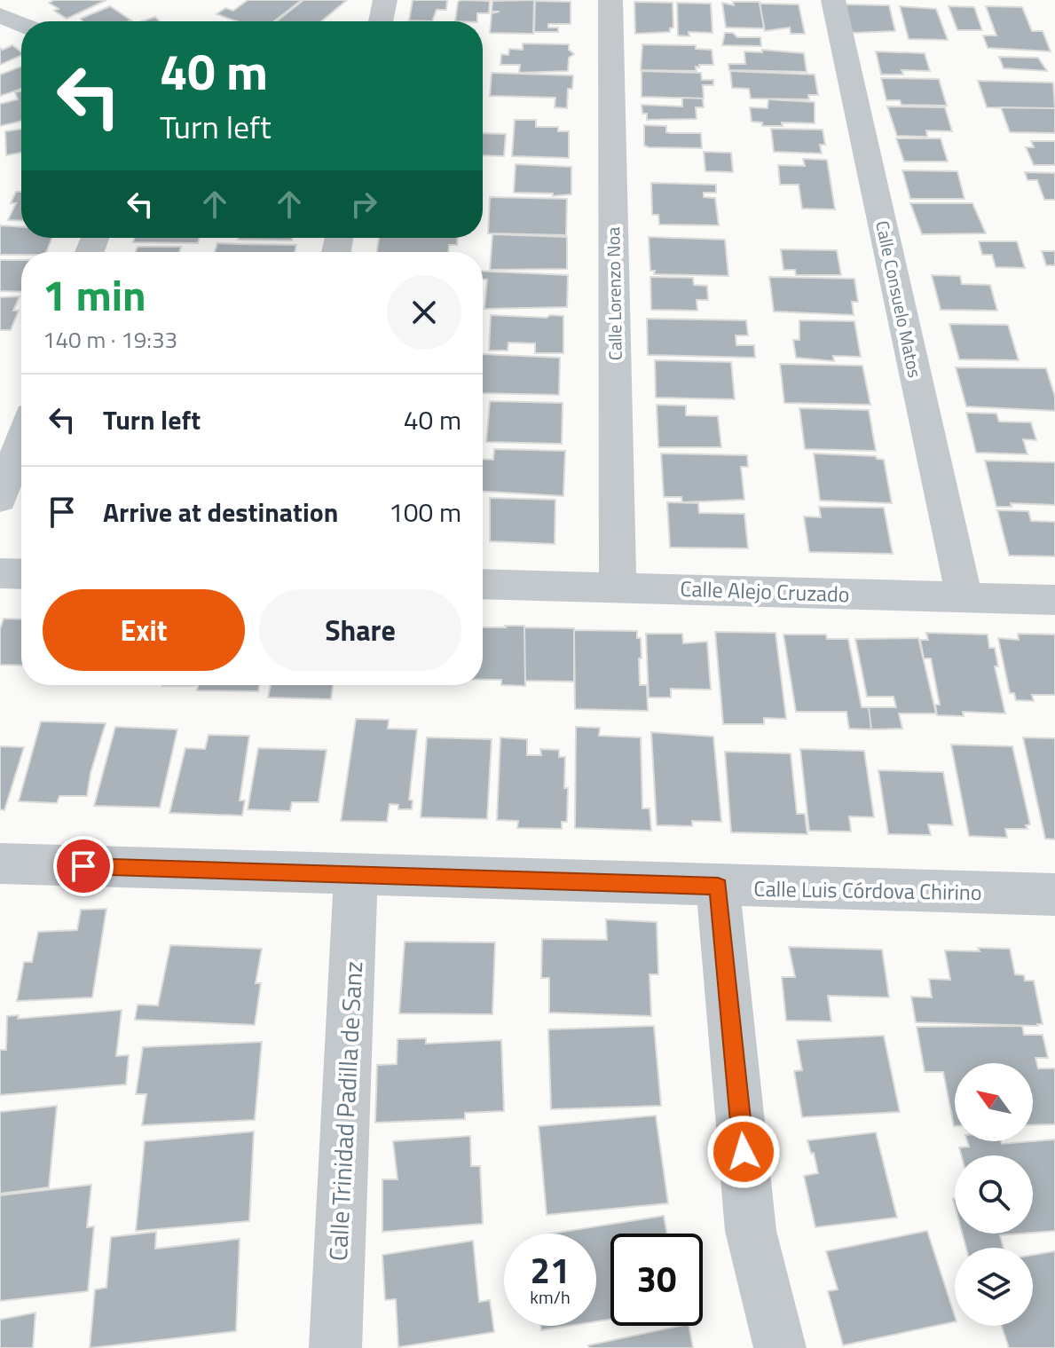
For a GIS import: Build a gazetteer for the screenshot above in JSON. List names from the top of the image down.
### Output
{
  "streets": {
    "street": [
      "Calle Lorenzo Noa",
      "Calle Consuelo Matos",
      "Calle Alejo Cruzado",
      "Calle Luis Córdova Chirino",
      "Calle Trinidad Padilla de Sanz"
    ]
  },
  "crossings": [
    ["Calle Lorenzo Noa", "Calle Alejo Cruzado"],
    ["Calle Consuelo Matos", "Calle Alejo Cruzado"],
    ["Calle Luis Córdova Chirino", "Calle Trinidad Padilla de Sanz"]
  ],
  "north": "top left",
  "page": {
    "turn": ["40 m", "Turn left"],
    "heading": ["1 min", "140 m · 19:33"],
    "list": [
      {
        "name": "Turn left",
        "value": "40 m"
      },
      {
        "name": "Arrive at destination",
        "value": "100 m"
      }
    ],
    "buttons": ["Exit", "Share"],
    "speed": "21 km/h",
    "limit": "30"
  }
}
